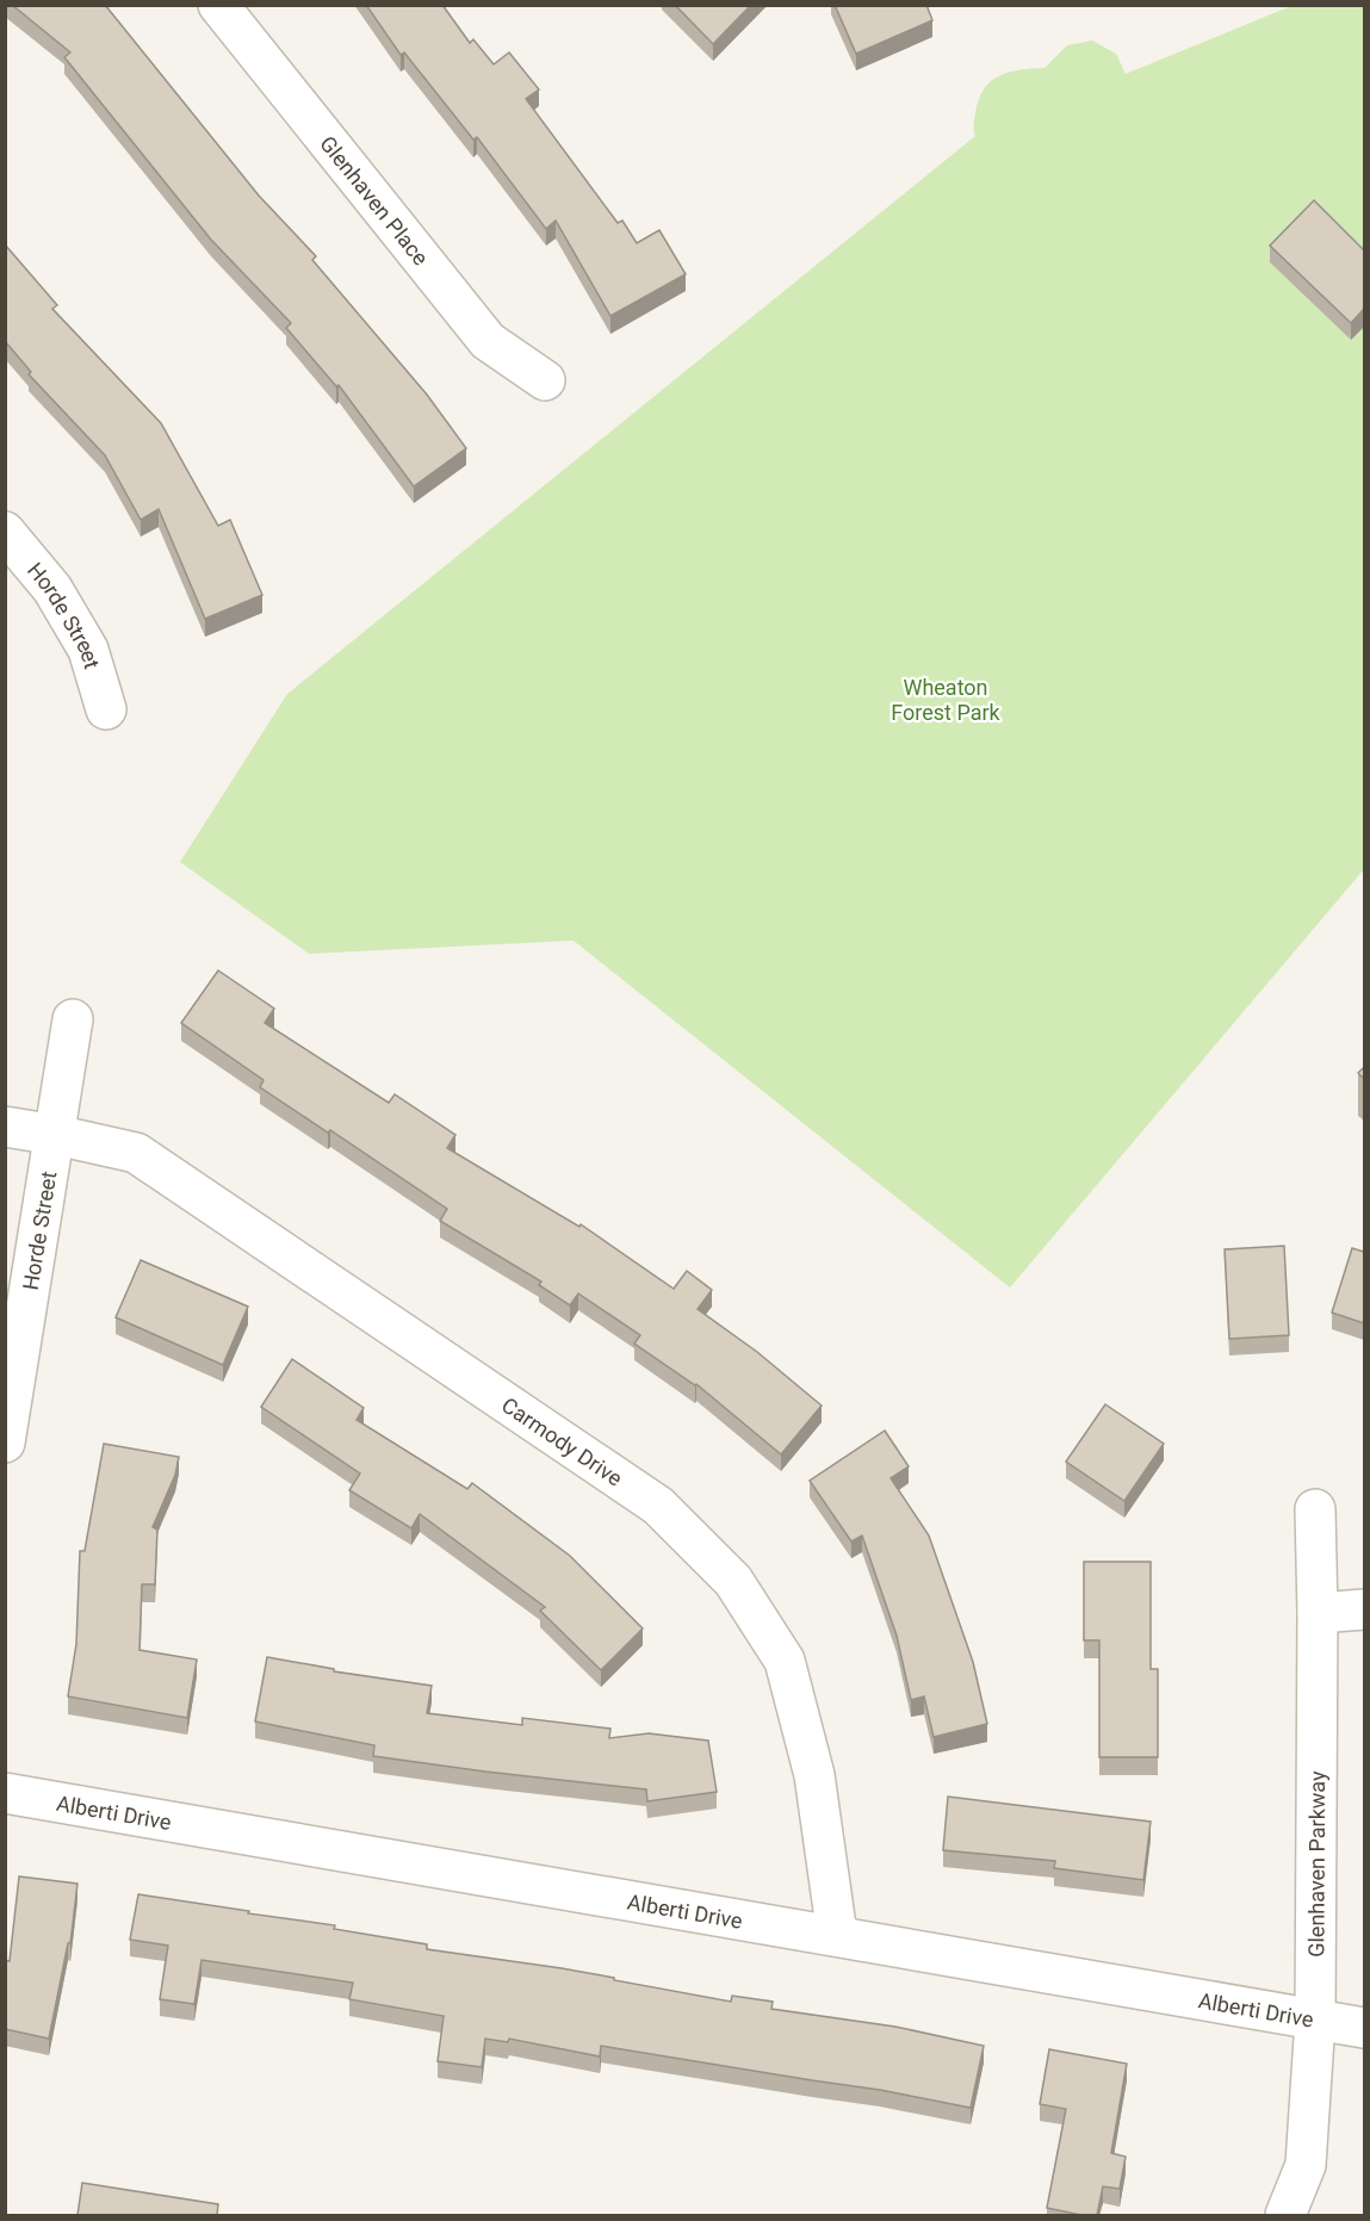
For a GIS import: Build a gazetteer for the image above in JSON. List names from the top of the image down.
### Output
{
  "streets": {
    "street": [
      "Glenhaven Place",
      "Horde Street",
      "Carmody Drive",
      "Alberti Drive",
      "Glenhaven Parkway"
    ]
  },
  "crossings": [
    ["Horde Street", "Carmody Drive"],
    ["Carmody Drive", "Alberti Drive"],
    ["Alberti Drive", "Glenhaven Parkway"]
  ],
  "parks": ["Wheaton Forest Park"]
}
